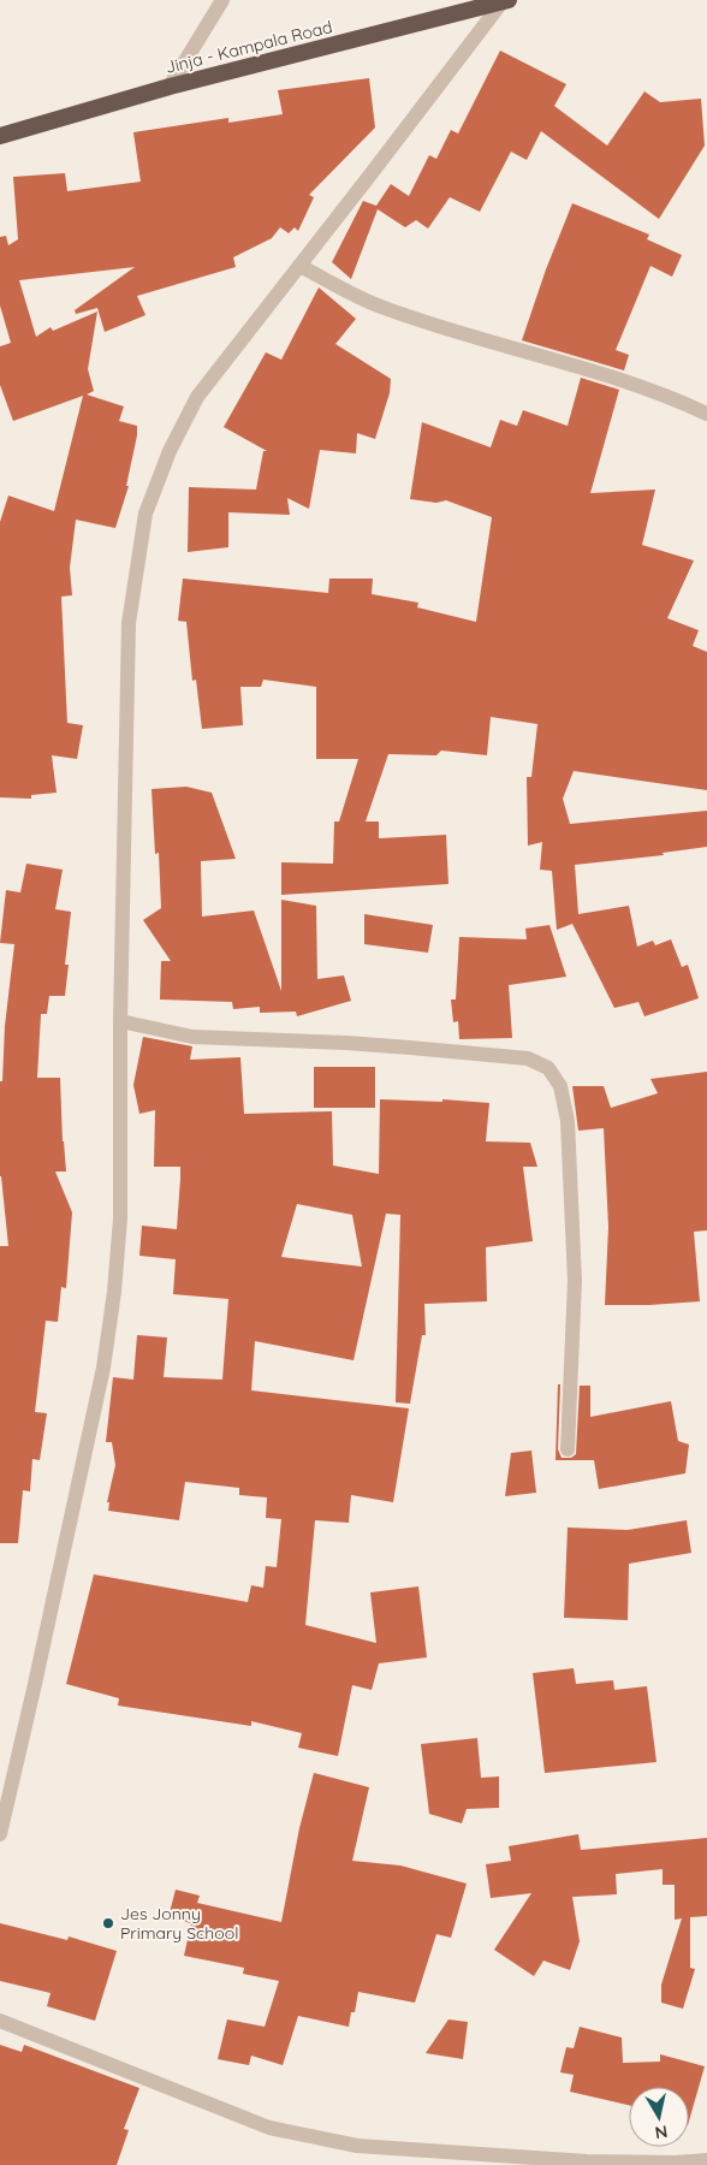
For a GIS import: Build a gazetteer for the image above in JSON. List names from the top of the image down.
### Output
{
  "streets": {
    "highway": ["Jinja - Kampala Road"]
  },
  "places": ["Jes Jonny Primary School"],
  "north": "bottom"
}
